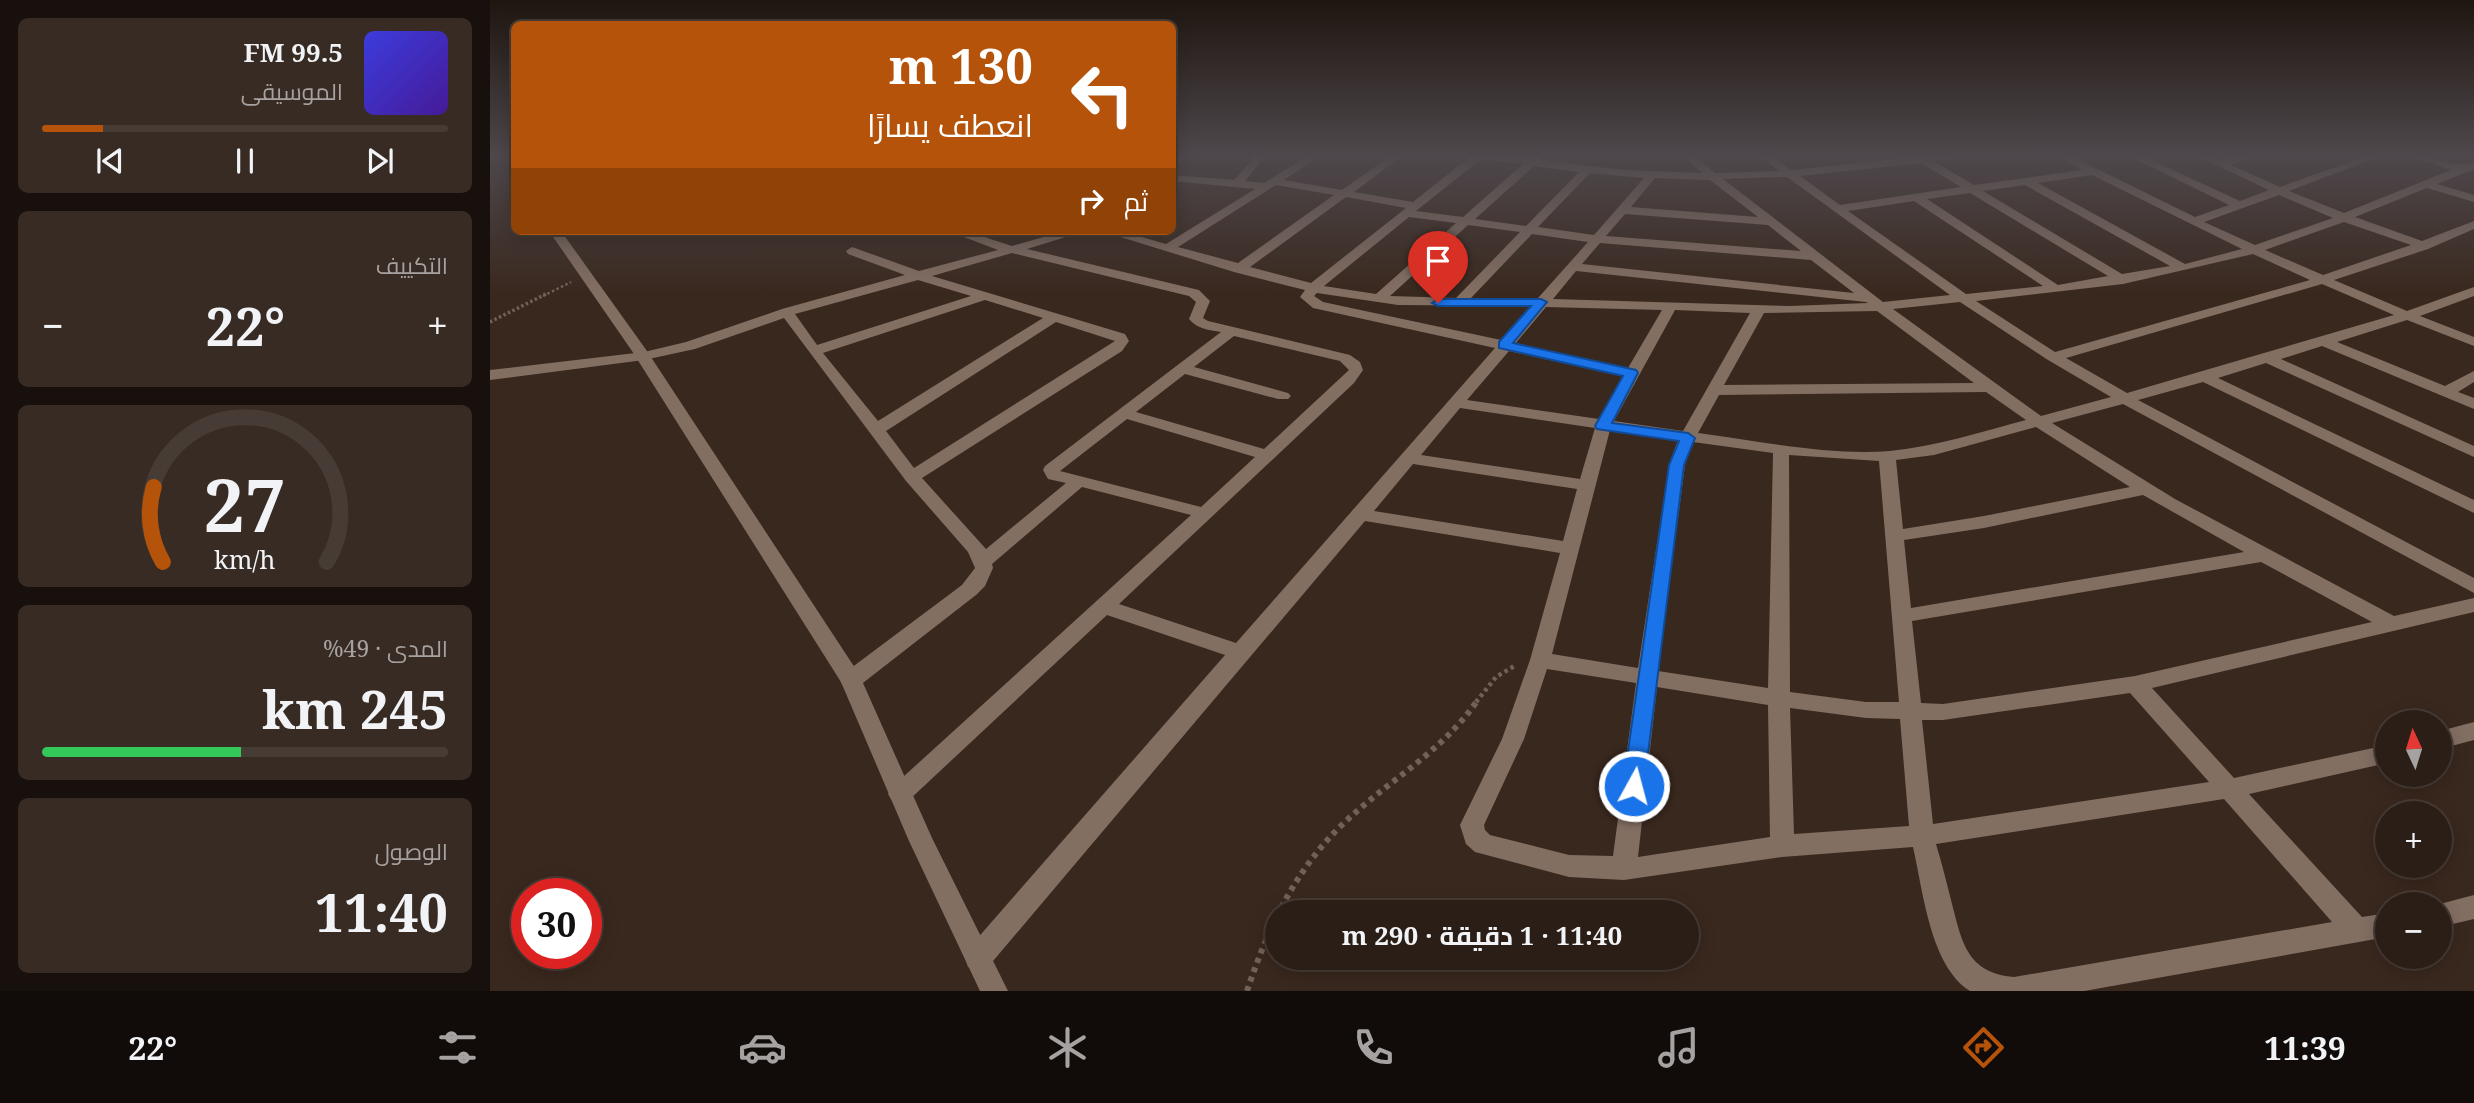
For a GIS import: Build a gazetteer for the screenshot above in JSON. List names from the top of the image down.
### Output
{
  "north": "top",
  "page": {
    "turn": ["130 m", "انعطف يسارًا"],
    "song": ["99.5 FM", "الموسيقى"],
    "then": "ثم",
    "tile": [
      "التكييف",
      ["المدى · 49%", "245 km"],
      ["الوصول", "11:40"]
    ],
    "heat": ["−", "22°", "+"],
    "map_buttons": ["+", "−"],
    "limit": "30",
    "trip": "11:40 · 1 دقيقة · 290 m",
    "tabs": ["11:39", "22°"],
    "gauge": ["27", "km/h"]
  }
}
